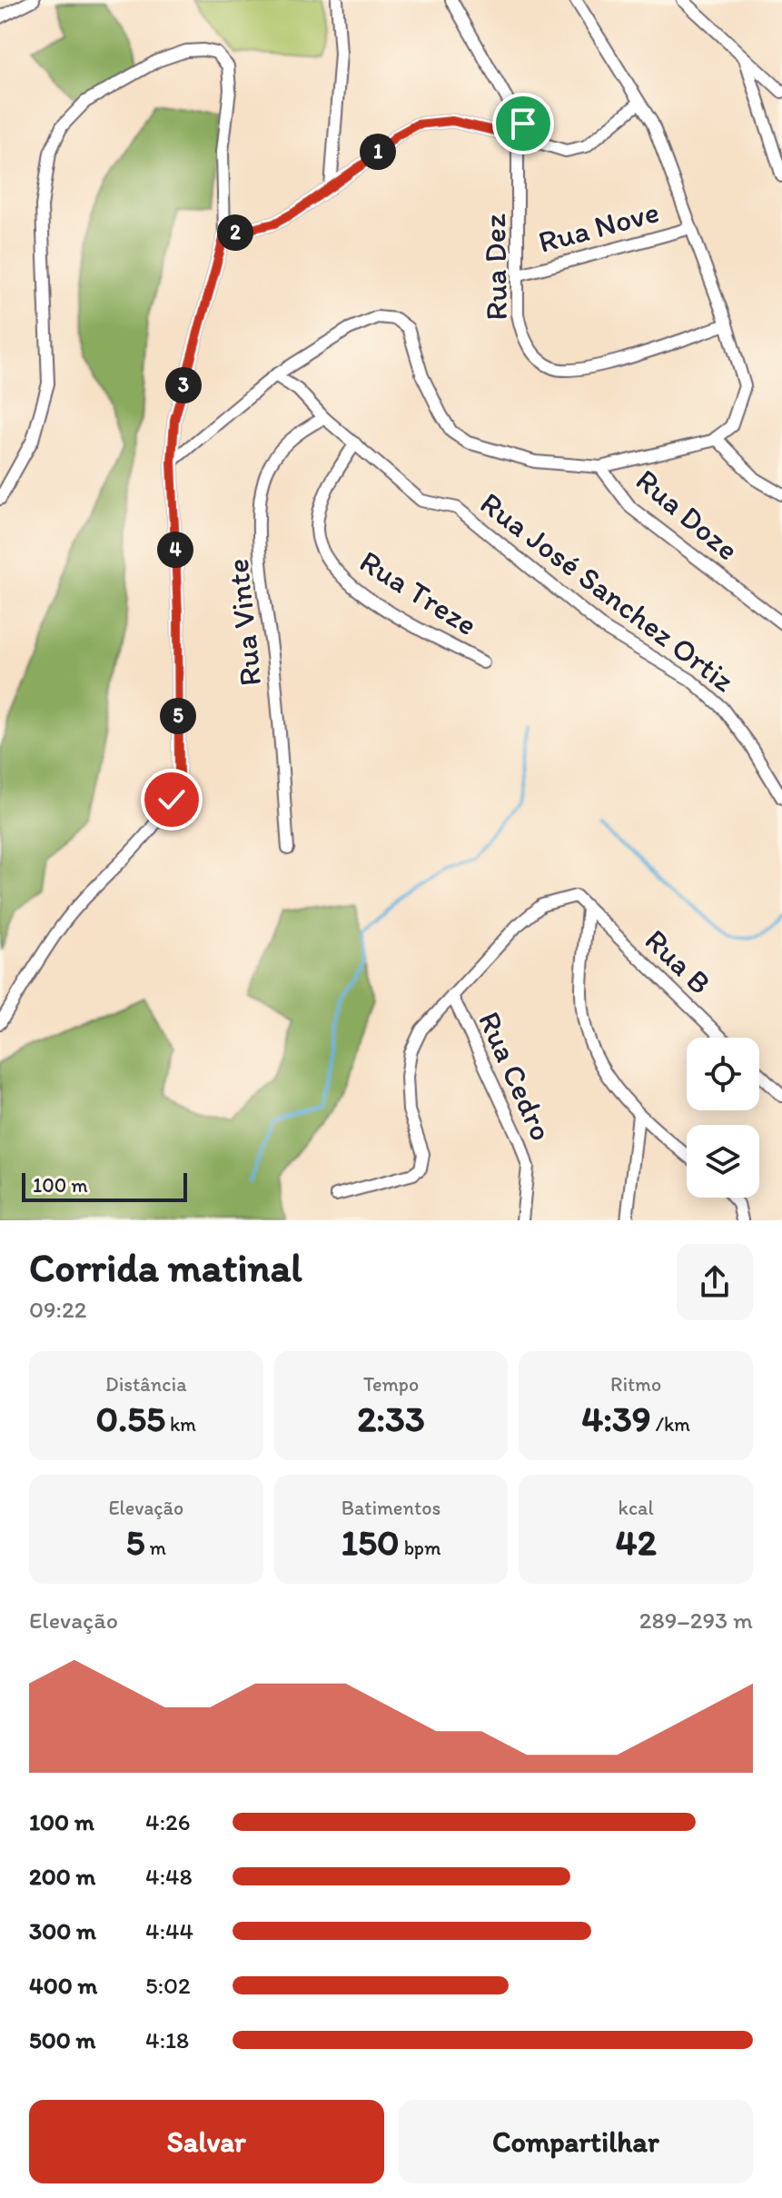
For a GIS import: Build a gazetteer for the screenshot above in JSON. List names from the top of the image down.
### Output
{
  "streets": {
    "street": [
      "Rua Nove",
      "Rua Dez",
      "Rua Doze",
      "Rua José Sanchez Ortiz",
      "Rua Treze",
      "Rua Vinte",
      "Rua B",
      "Rua Cedro"
    ]
  },
  "crossings": [
    ["Rua Nove", "Rua Dez"],
    ["Rua José Sanchez Ortiz", "Rua Treze"],
    ["Rua José Sanchez Ortiz", "Rua Vinte"]
  ],
  "scale_bar": "100 m",
  "page": {
    "pins": [
      "1",
      "2",
      "3",
      "4",
      "5"
    ],
    "scale": "100 m",
    "heading": ["Corrida matinal", "09:22"],
    "stats": [
      ["Distância", "0.55 km"],
      ["Tempo", "2:33"],
      ["Ritmo", "4:39 /km"],
      ["Elevação", "5 m"],
      ["Batimentos", "150 bpm"],
      ["kcal", "42"]
    ],
    "chart": ["Elevação", "289–293 m"],
    "list": [
      {
        "name": "100 m",
        "note": "4:26"
      },
      {
        "name": "200 m",
        "note": "4:48"
      },
      {
        "name": "300 m",
        "note": "4:44"
      },
      {
        "name": "400 m",
        "note": "5:02"
      },
      {
        "name": "500 m",
        "note": "4:18"
      }
    ],
    "buttons": ["Salvar", "Compartilhar"]
  }
}
